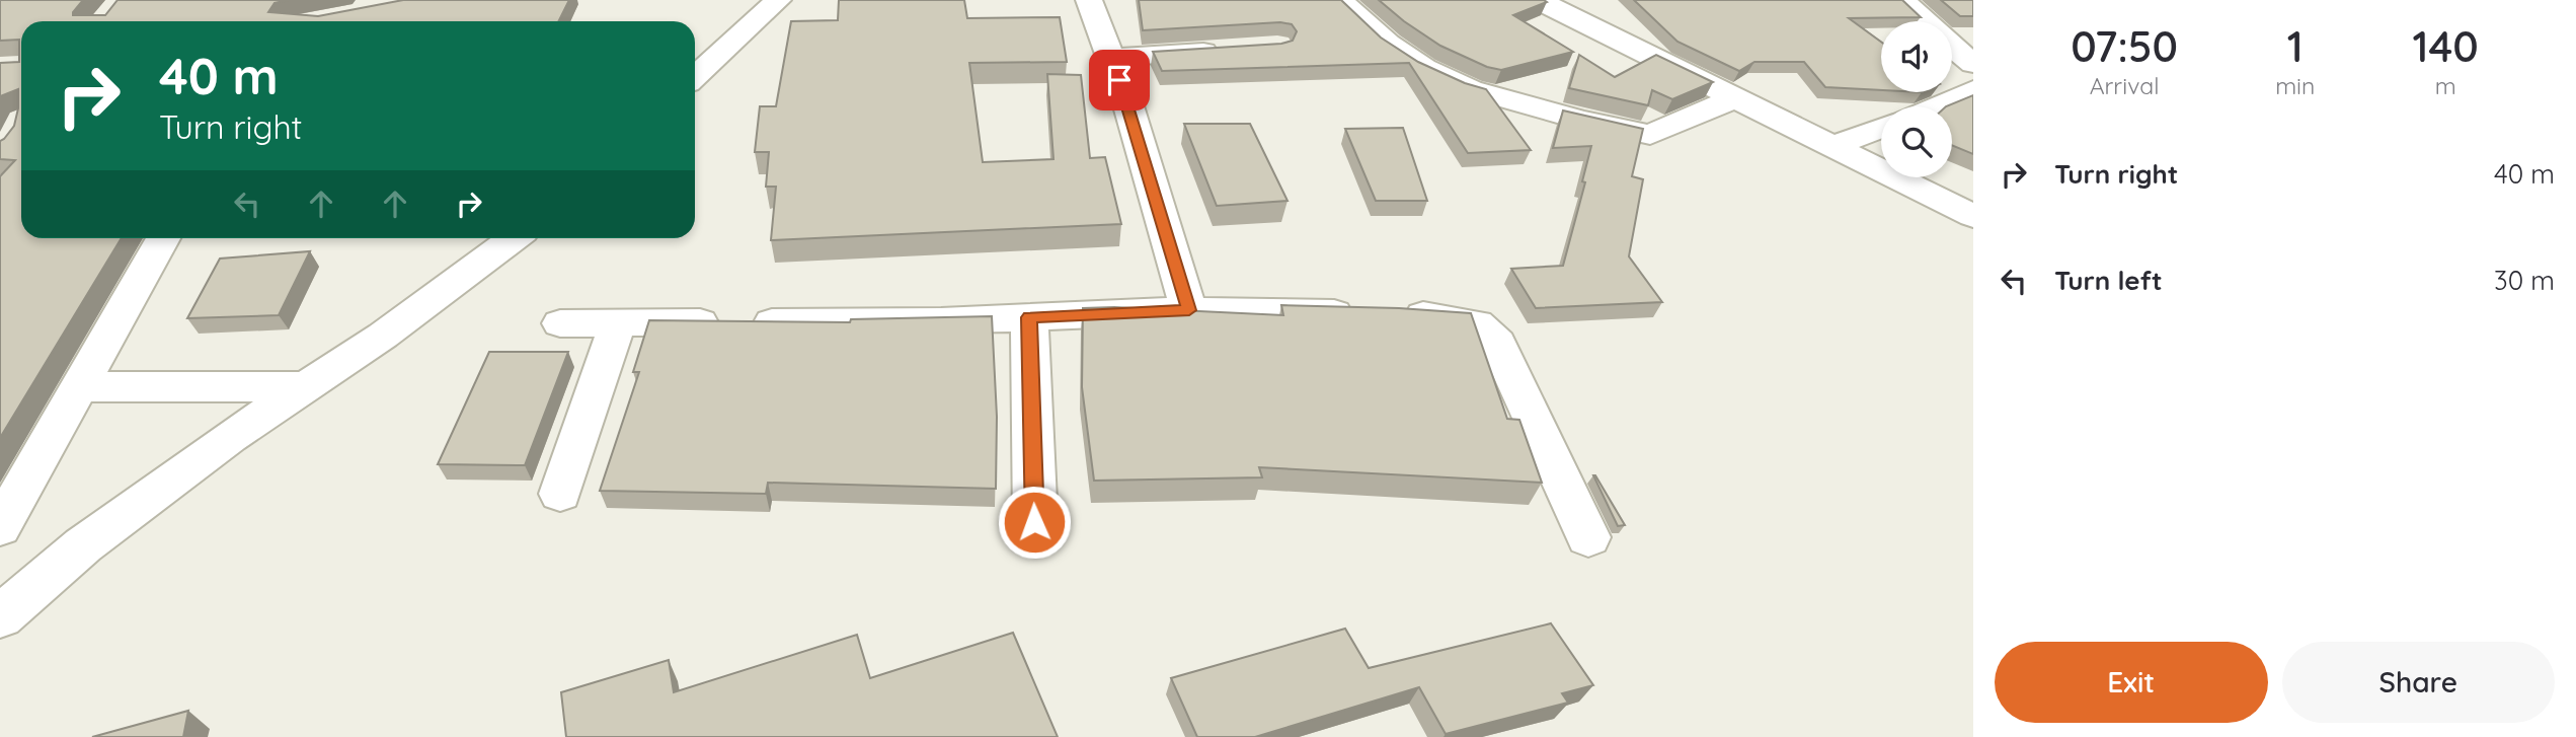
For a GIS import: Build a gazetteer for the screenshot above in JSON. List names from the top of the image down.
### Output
{
  "page": {
    "eta": [
      "07:50",
      "Arrival",
      "1",
      "min",
      "140",
      "m"
    ],
    "turn": ["40 m", "Turn right"],
    "list": [
      {
        "name": "Turn right",
        "value": "40 m"
      },
      {
        "name": "Turn left",
        "value": "30 m"
      }
    ],
    "buttons": ["Exit", "Share"]
  }
}
